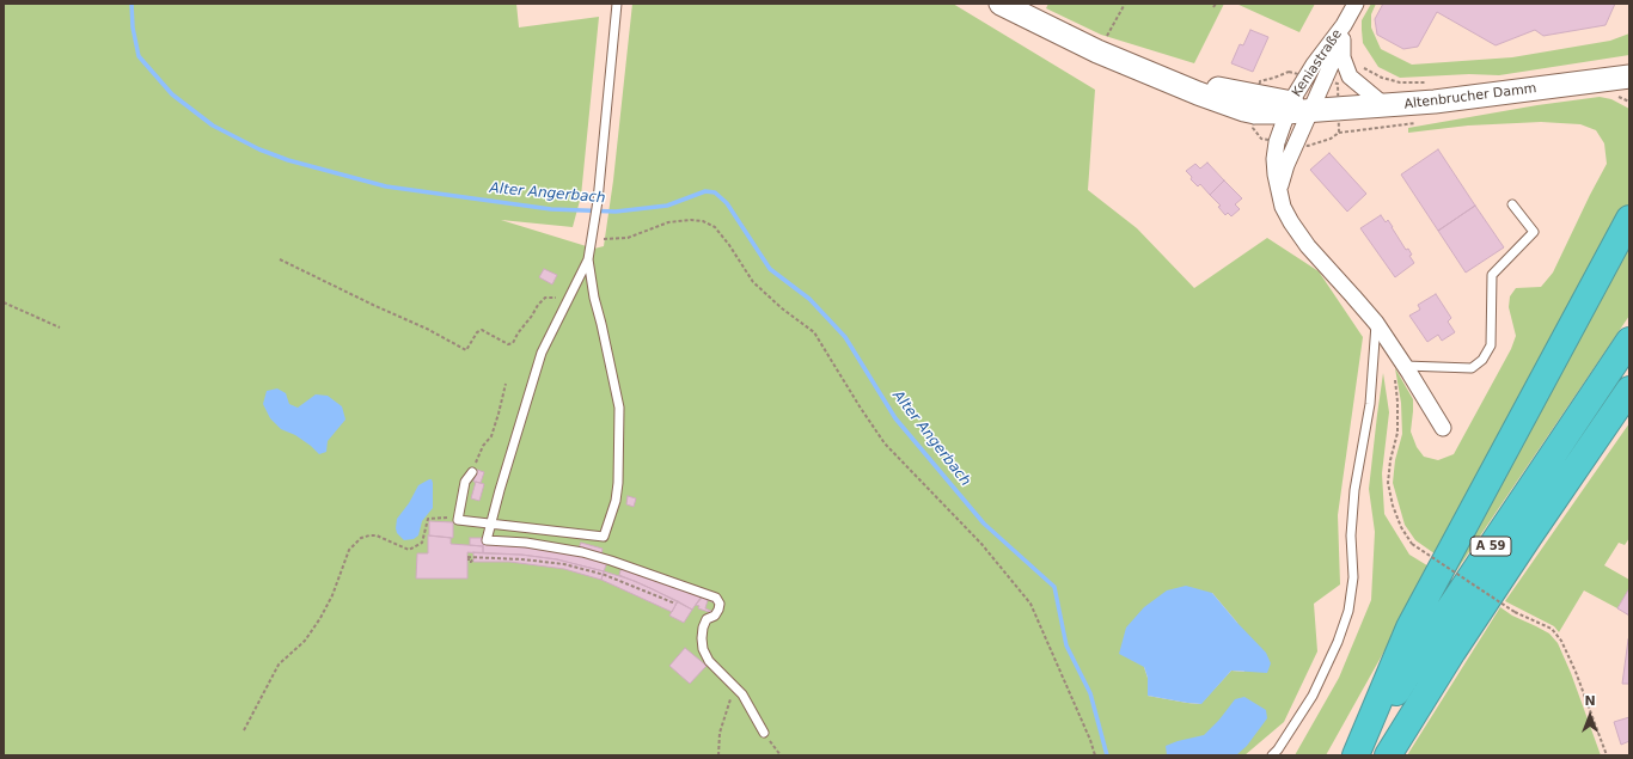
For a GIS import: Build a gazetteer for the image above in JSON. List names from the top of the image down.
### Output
{
  "streets": {
    "highway": ["A 59"],
    "main road": ["Altenbrucher Damm"],
    "street": ["Keniastraße"]
  },
  "crossings": [
    ["Keniastraße", "Altenbrucher Damm"]
  ],
  "water": ["Alter Angerbach"],
  "north": "top"
}
